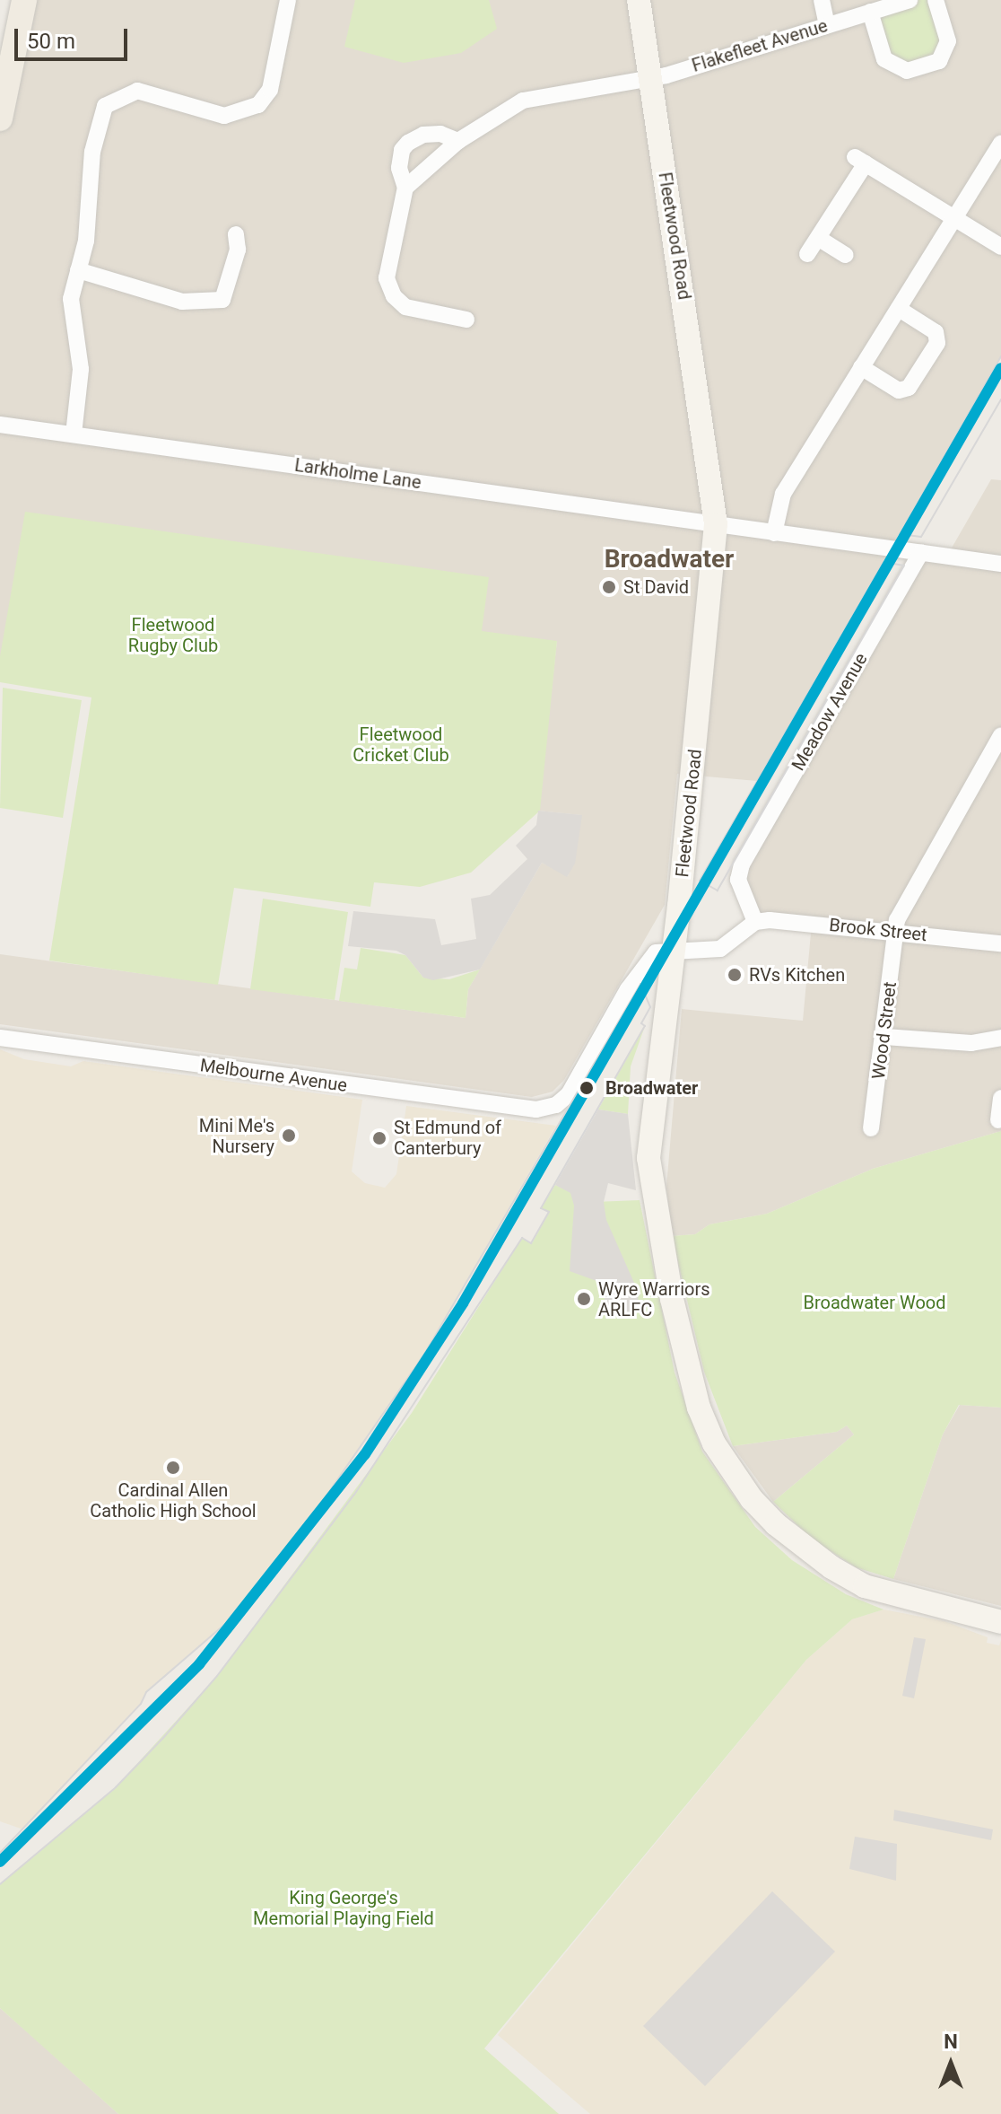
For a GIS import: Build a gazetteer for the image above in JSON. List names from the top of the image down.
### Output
{
  "streets": {
    "street": [
      "Flakefleet Avenue",
      "Fleetwood Road",
      "Larkholme Lane",
      "Meadow Avenue",
      "Brook Street",
      "Wood Street",
      "Melbourne Avenue"
    ]
  },
  "crossings": [
    ["Flakefleet Avenue", "Fleetwood Road"],
    ["Fleetwood Road", "Larkholme Lane"],
    ["Fleetwood Road", "Melbourne Avenue"],
    ["Larkholme Lane", "Meadow Avenue"],
    ["Meadow Avenue", "Brook Street"],
    ["Brook Street", "Wood Street"]
  ],
  "districts": ["Broadwater"],
  "parks": [
    "Fleetwood Rugby Club",
    "Fleetwood Cricket Club",
    "Broadwater Wood",
    "King George's Memorial Playing Field"
  ],
  "places": [
    "St David",
    "RVs Kitchen",
    "Broadwater",
    "Mini Me's Nursery",
    "St Edmund of Canterbury",
    "Wyre Warriors ARLFC",
    "Cardinal Allen Catholic High School"
  ],
  "scale_bar": "50 m",
  "north": "top"
}
